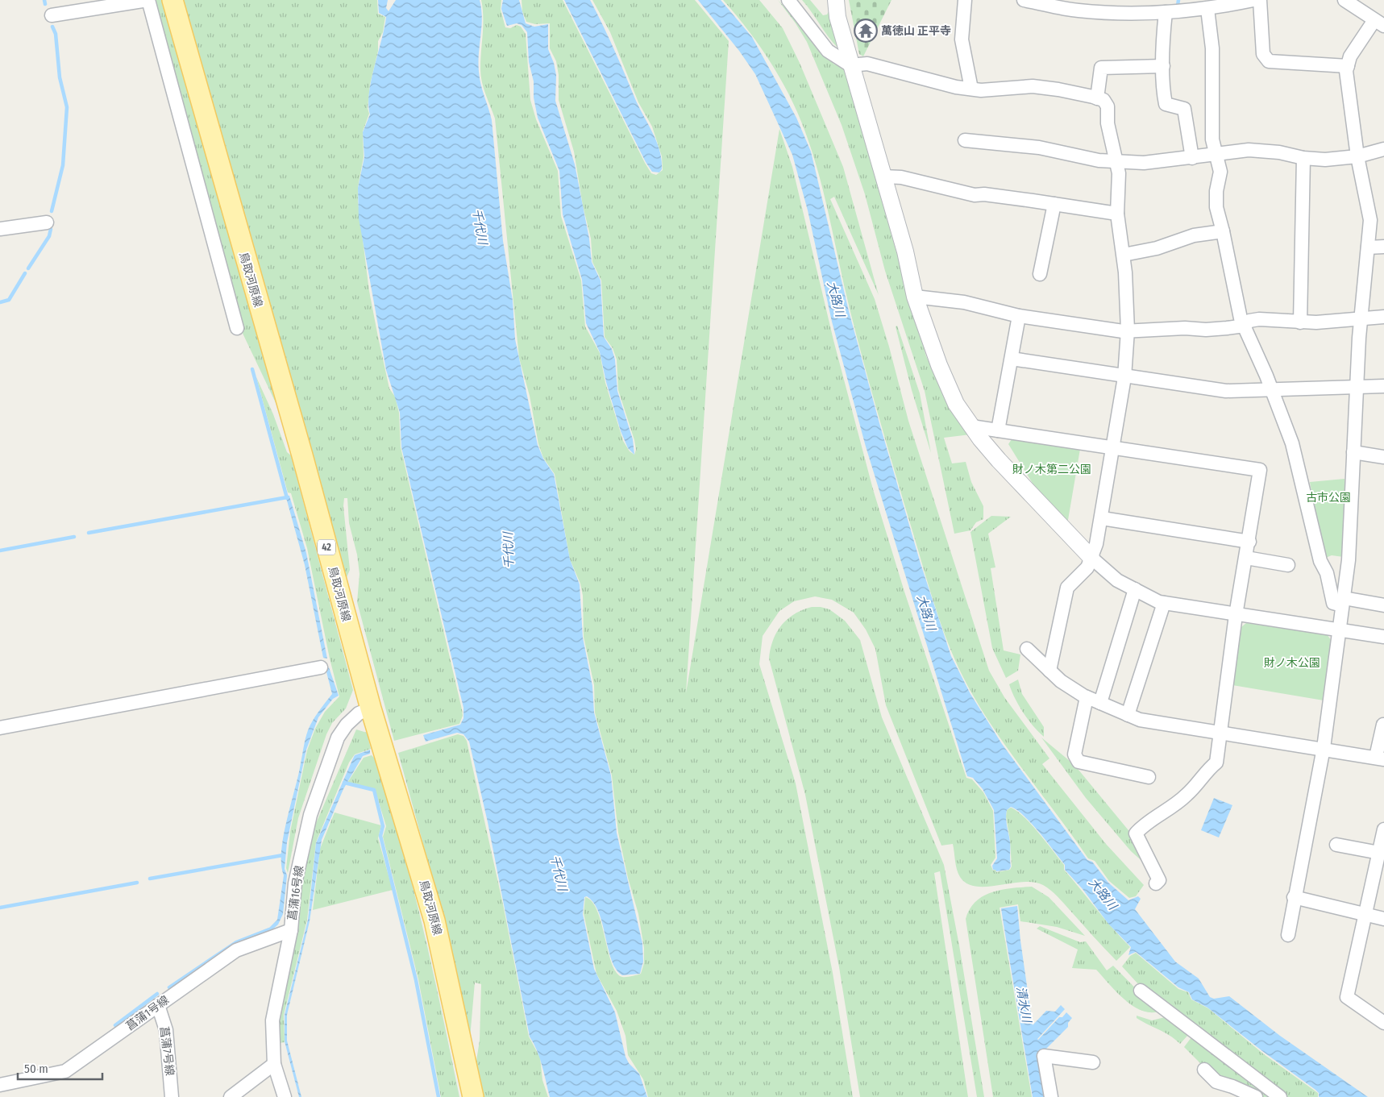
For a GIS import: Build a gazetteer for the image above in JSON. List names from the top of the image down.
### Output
{
  "streets": {
    "main road": ["鳥取河原線", "42"],
    "street": ["菖蒲16号線", "菖蒲1号線", "菖蒲7号線"]
  },
  "crossings": [
    ["鳥取河原線", "菖蒲16号線"],
    ["菖蒲16号線", "菖蒲1号線"],
    ["菖蒲1号線", "菖蒲7号線"]
  ],
  "water": ["千代川", "大路川", "清水川"],
  "parks": ["財ノ木第二公園", "古市公園", "財ノ木公園"],
  "places": {
    "temple": ["萬徳山 正平寺"]
  },
  "scale_bar": "50 m"
}
